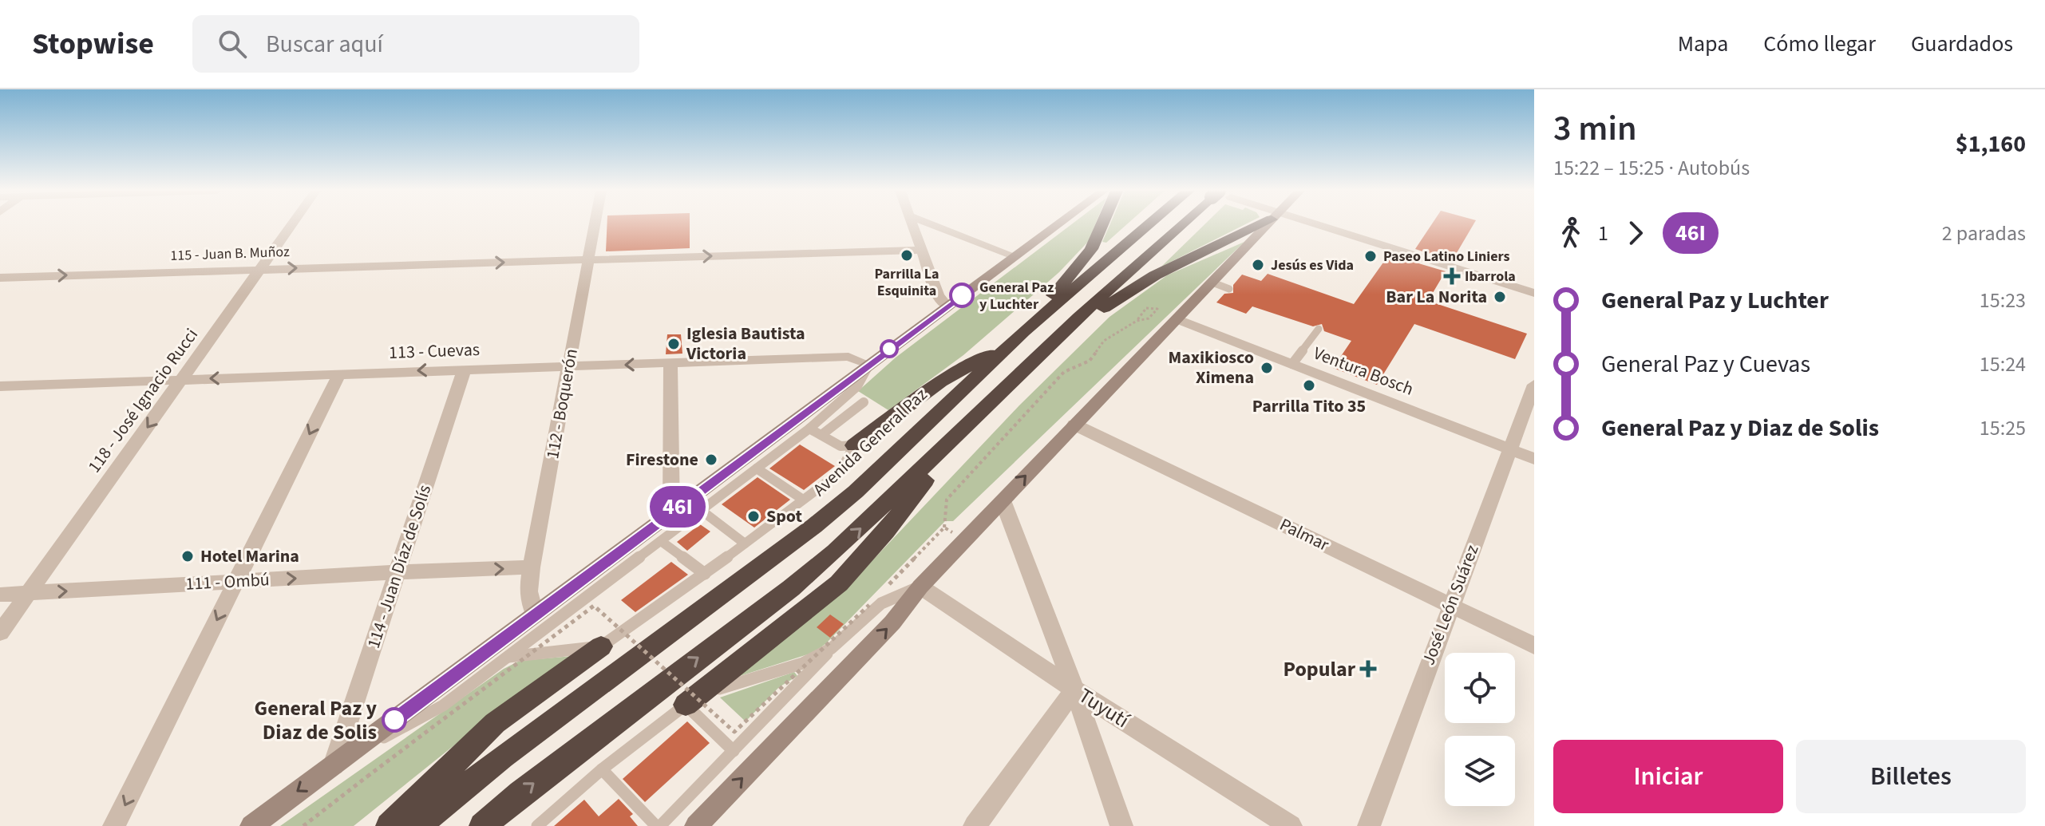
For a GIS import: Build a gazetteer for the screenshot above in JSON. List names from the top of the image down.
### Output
{
  "streets": {
    "highway": ["Avenida General Paz"],
    "street": [
      "115 - Juan B. Muñoz",
      "113 - Cuevas",
      "Ventura Bosch",
      "118 - José Ignacio Rucci",
      "112 - Boquerón",
      "Palmar",
      "114 - Juan Díaz de Solís",
      "111 - Ombú",
      "José León Suárez",
      "Tuyutí"
    ]
  },
  "crossings": [
    ["115 - Juan B. Muñoz", "118 - José Ignacio Rucci"],
    ["115 - Juan B. Muñoz", "112 - Boquerón"],
    ["113 - Cuevas", "118 - José Ignacio Rucci"],
    ["113 - Cuevas", "112 - Boquerón"],
    ["113 - Cuevas", "114 - Juan Díaz de Solís"],
    ["Ventura Bosch", "José León Suárez"],
    ["118 - José Ignacio Rucci", "111 - Ombú"],
    ["112 - Boquerón", "111 - Ombú"],
    ["Palmar", "José León Suárez"],
    ["114 - Juan Díaz de Solís", "111 - Ombú"]
  ],
  "one_way": [
    "115 - Juan B. Muñoz",
    "113 - Cuevas",
    "118 - José Ignacio Rucci",
    "111 - Ombú"
  ],
  "places": {
    "other": [
      "Parrilla La Esquinita",
      "Paseo Latino Liniers",
      "Jesús es Vida",
      "General Paz y Luchter",
      "Bar La Norita",
      "Iglesia Bautista Victoria",
      "Maxikiosco Ximena",
      "Parrilla Tito 35",
      "Firestone",
      "Spot",
      "Hotel Marina",
      "General Paz y Diaz de Solis"
    ],
    "health": ["Ibarrola", "Popular"]
  },
  "lines": ["bus line 46I"],
  "page": {
    "header": "Stopwise",
    "search": "Buscar aquí",
    "nav": ["Mapa", "Cómo llegar", "Guardados"],
    "on_map": "46I",
    "heading": ["3 min", "15:22 – 15:25 · Autobús", "$1,160"],
    "legs": ["1", "46I", "2 paradas"],
    "list": [
      {
        "name": "General Paz y Luchter",
        "value": "15:23"
      },
      {
        "name": "General Paz y Cuevas",
        "value": "15:24"
      },
      {
        "name": "General Paz y Diaz de Solis",
        "value": "15:25"
      }
    ],
    "buttons": ["Iniciar", "Billetes"]
  }
}
